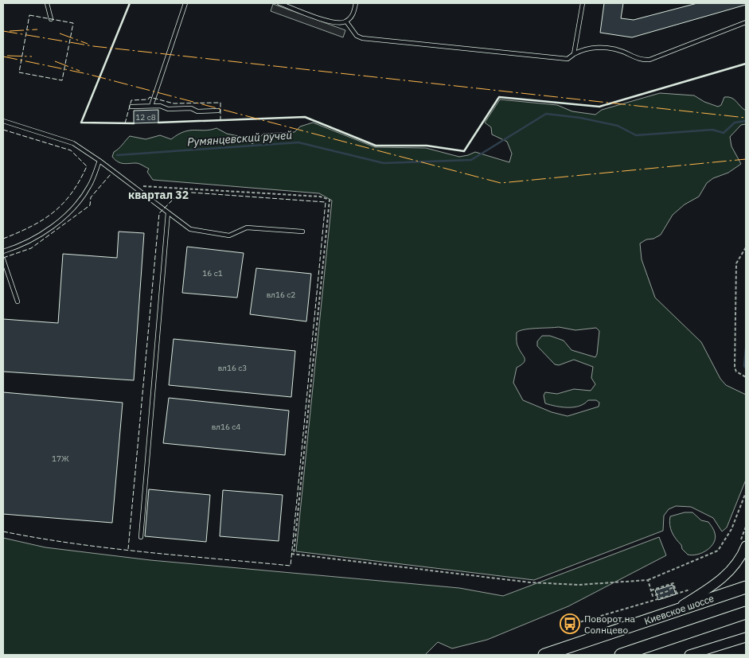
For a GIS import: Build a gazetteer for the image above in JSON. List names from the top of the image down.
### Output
{
  "streets": {
    "highway": ["Киевское шоссе"]
  },
  "districts": ["квартал 32"],
  "water": ["Румянцевский ручей"],
  "places": {
    "bus stop": ["Поворот на Солнцево"]
  },
  "house_numbers": [
    "12 c8",
    "16 с1",
    "вл16 с2",
    "вл16 с3",
    "вл16 с4",
    "17Ж"
  ]
}
